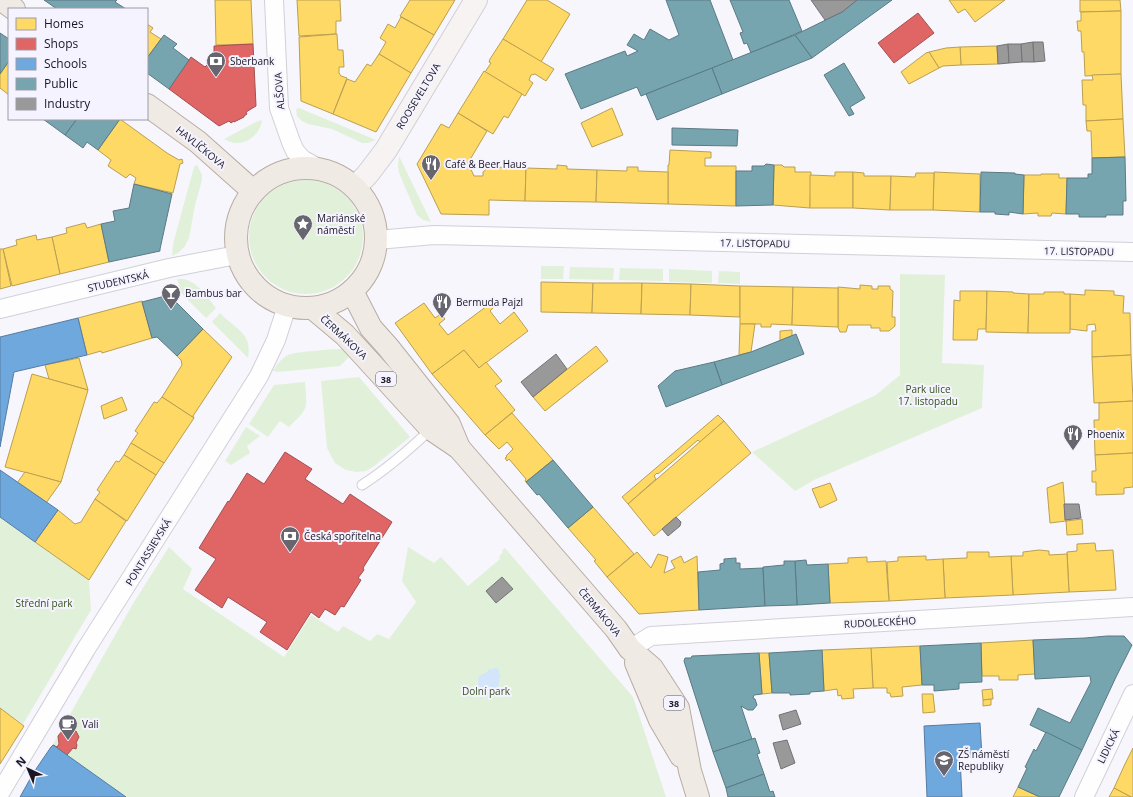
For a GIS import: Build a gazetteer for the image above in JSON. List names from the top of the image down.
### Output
{
  "streets": {
    "main road": [
      "ROOSEVELTOVA",
      "HAVLÍČKOVA",
      "ČERMÁKOVA",
      "38"
    ],
    "street": [
      "ALŠOVA",
      "17. LISTOPADU",
      "STUDENTSKÁ",
      "PONTASSIEVSKÁ",
      "RUDOLECKÉHO",
      "LIDICKÁ"
    ]
  },
  "crossings": [
    ["ALŠOVA", "ROOSEVELTOVA"],
    ["ALŠOVA", "HAVLÍČKOVA"],
    ["ALŠOVA", "17. LISTOPADU"],
    ["ALŠOVA", "STUDENTSKÁ"],
    ["ALŠOVA", "ČERMÁKOVA"],
    ["ALŠOVA", "PONTASSIEVSKÁ"],
    ["ROOSEVELTOVA", "HAVLÍČKOVA"],
    ["ROOSEVELTOVA", "17. LISTOPADU"],
    ["ROOSEVELTOVA", "STUDENTSKÁ"],
    ["ROOSEVELTOVA", "ČERMÁKOVA"],
    ["ROOSEVELTOVA", "PONTASSIEVSKÁ"],
    ["HAVLÍČKOVA", "17. LISTOPADU"],
    ["HAVLÍČKOVA", "STUDENTSKÁ"],
    ["HAVLÍČKOVA", "ČERMÁKOVA"],
    ["HAVLÍČKOVA", "PONTASSIEVSKÁ"],
    ["17. LISTOPADU", "STUDENTSKÁ"],
    ["17. LISTOPADU", "ČERMÁKOVA"],
    ["17. LISTOPADU", "PONTASSIEVSKÁ"],
    ["STUDENTSKÁ", "ČERMÁKOVA"],
    ["STUDENTSKÁ", "PONTASSIEVSKÁ"],
    ["ČERMÁKOVA", "38"],
    ["ČERMÁKOVA", "PONTASSIEVSKÁ"],
    ["ČERMÁKOVA", "RUDOLECKÉHO"],
    ["38", "RUDOLECKÉHO"]
  ],
  "parks": ["Park ulice 17. listopadu", "Střední park", "Dolní park"],
  "places": {
    "bank": ["Sberbank", "Česká spořitelna"],
    "restaurant": ["Café & Beer Haus", "Bermuda Pajzl", "Phoenix"],
    "place": ["Mariánské náměstí"],
    "bar": ["Bambus bar"],
    "cafe": ["Vali"],
    "school or university": ["ZŠ náměstí Republiky"]
  },
  "legend": [
    "Homes",
    "Shops",
    "Schools",
    "Public",
    "Industry"
  ],
  "north": "top left"
}
